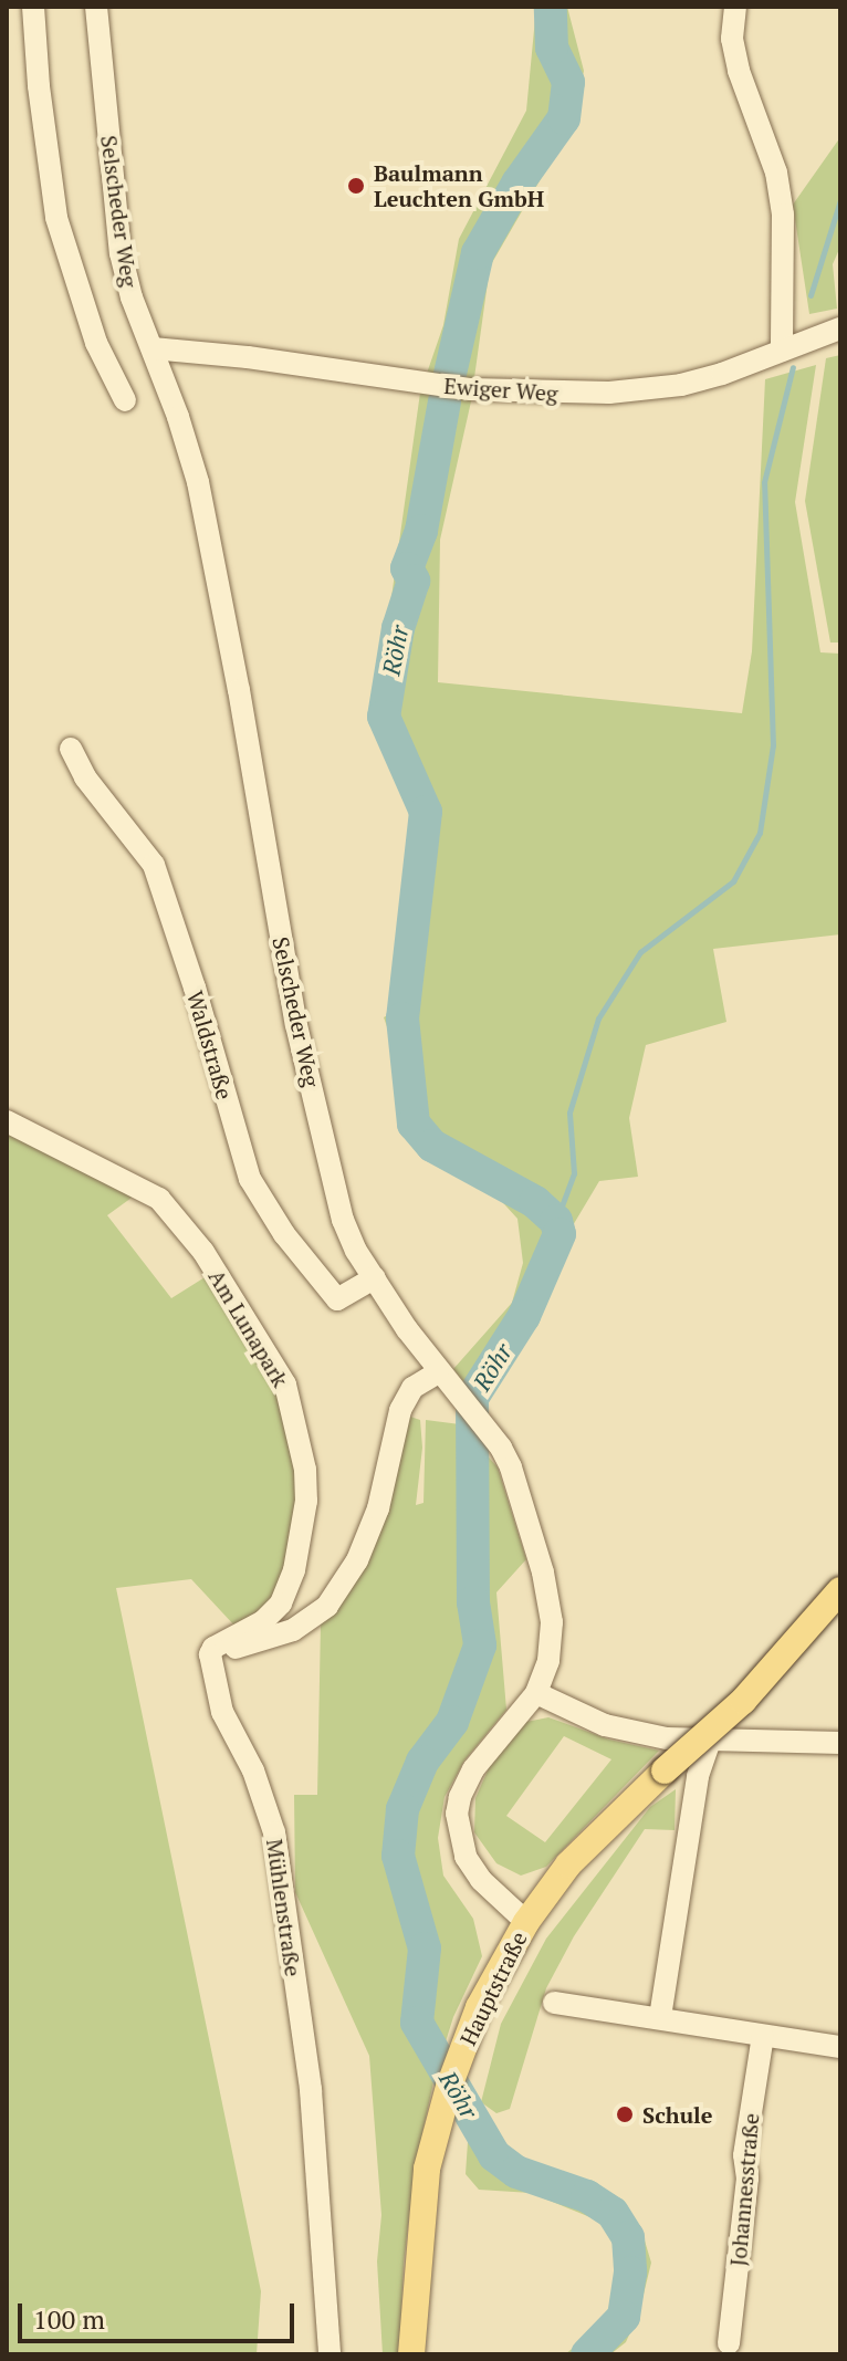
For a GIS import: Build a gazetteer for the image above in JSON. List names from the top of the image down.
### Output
{
  "streets": {
    "main road": ["Hauptstraße"],
    "street": [
      "Selscheder Weg",
      "Ewiger Weg",
      "Waldstraße",
      "Am Lunapark",
      "Mühlenstraße",
      "Johannesstraße"
    ]
  },
  "crossings": [
    ["Selscheder Weg", "Ewiger Weg"],
    ["Selscheder Weg", "Waldstraße"],
    ["Selscheder Weg", "Hauptstraße"],
    ["Am Lunapark", "Mühlenstraße"]
  ],
  "water": ["Röhr"],
  "places": ["Baulmann Leuchten GmbH", "Schule"],
  "scale_bar": "100 m"
}
